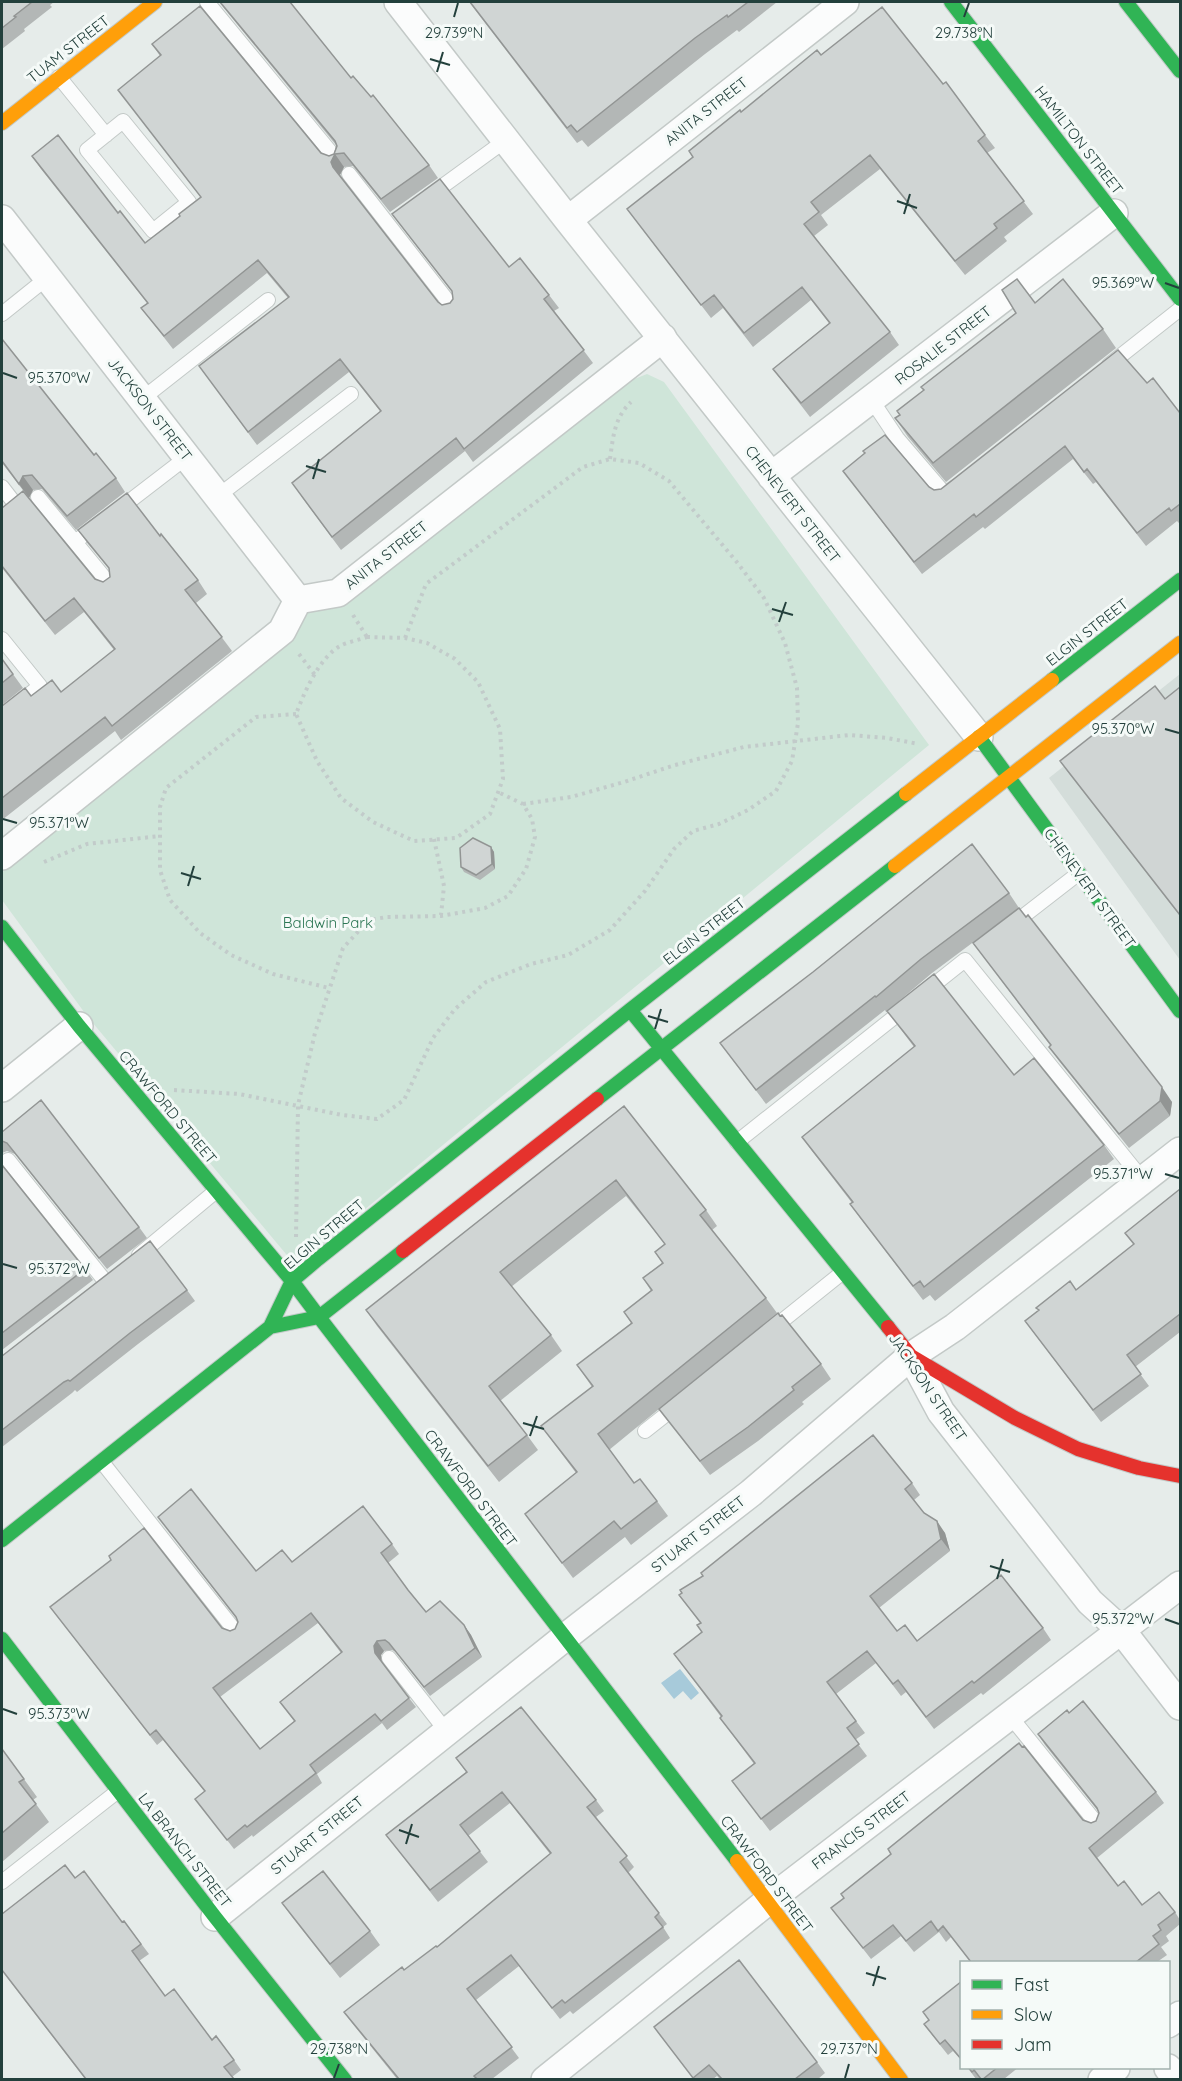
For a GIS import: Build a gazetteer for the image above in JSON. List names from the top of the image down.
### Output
{
  "streets": {
    "main road": [
      "TUAM STREET",
      "HAMILTON STREET",
      "JACKSON STREET",
      "CHENEVERT STREET",
      "ELGIN STREET",
      "CRAWFORD STREET",
      "LA BRANCH STREET"
    ],
    "street": [
      "ANITA STREET",
      "ROSALIE STREET",
      "STUART STREET",
      "FRANCIS STREET"
    ]
  },
  "crossings": [
    ["ANITA STREET", "JACKSON STREET"],
    ["ANITA STREET", "CHENEVERT STREET"],
    ["HAMILTON STREET", "ROSALIE STREET"],
    ["ROSALIE STREET", "CHENEVERT STREET"],
    ["JACKSON STREET", "ELGIN STREET"],
    ["JACKSON STREET", "STUART STREET"],
    ["JACKSON STREET", "FRANCIS STREET"],
    ["CHENEVERT STREET", "ELGIN STREET"],
    ["ELGIN STREET", "CRAWFORD STREET"],
    ["CRAWFORD STREET", "STUART STREET"],
    ["CRAWFORD STREET", "FRANCIS STREET"],
    ["STUART STREET", "LA BRANCH STREET"]
  ],
  "parks": ["Baldwin Park"],
  "legend": ["Fast", "Slow", "Jam"],
  "coordinates": [
    "29.739°N",
    "29.738°N",
    "95.369°W",
    "95.370°W",
    "95.371°W",
    "95.372°W",
    "95.373°W",
    "29.737°N"
  ]
}
